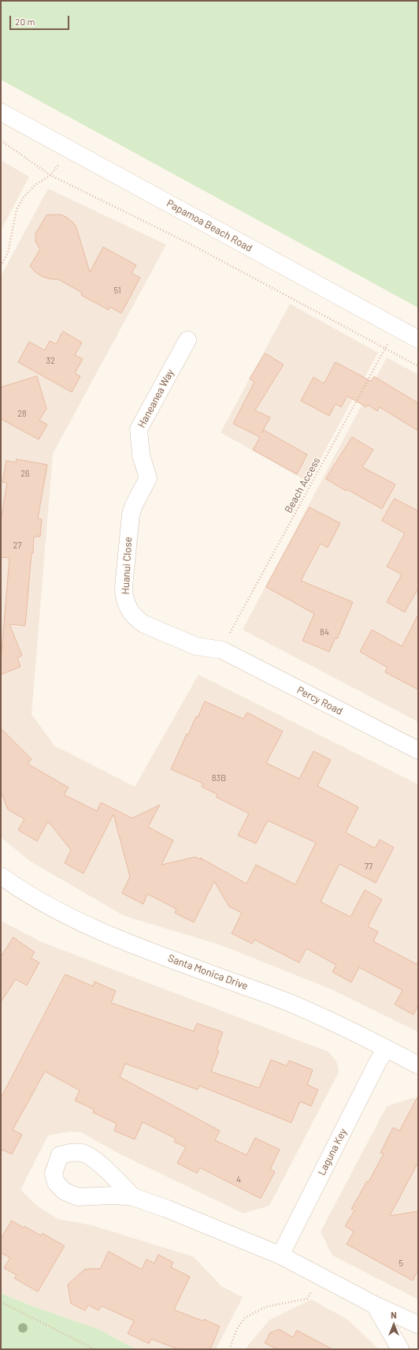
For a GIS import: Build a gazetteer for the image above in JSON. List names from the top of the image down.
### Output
{
  "streets": {
    "street": [
      "Papamoa Beach Road",
      "Haneanea Way",
      "Huanui Close",
      "Percy Road",
      "Santa Monica Drive",
      "Laguna Key"
    ],
    "path": ["Beach Access"]
  },
  "crossings": [
    ["Papamoa Beach Road", "Beach Access"],
    ["Haneanea Way", "Huanui Close"],
    ["Beach Access", "Huanui Close"],
    ["Beach Access", "Percy Road"],
    ["Huanui Close", "Percy Road"],
    ["Santa Monica Drive", "Laguna Key"]
  ],
  "house_numbers": [
    "51",
    "32",
    "28",
    "26",
    "27",
    "84",
    "83B",
    "77",
    "4",
    "5"
  ],
  "scale_bar": "20 m",
  "north": "top"
}
